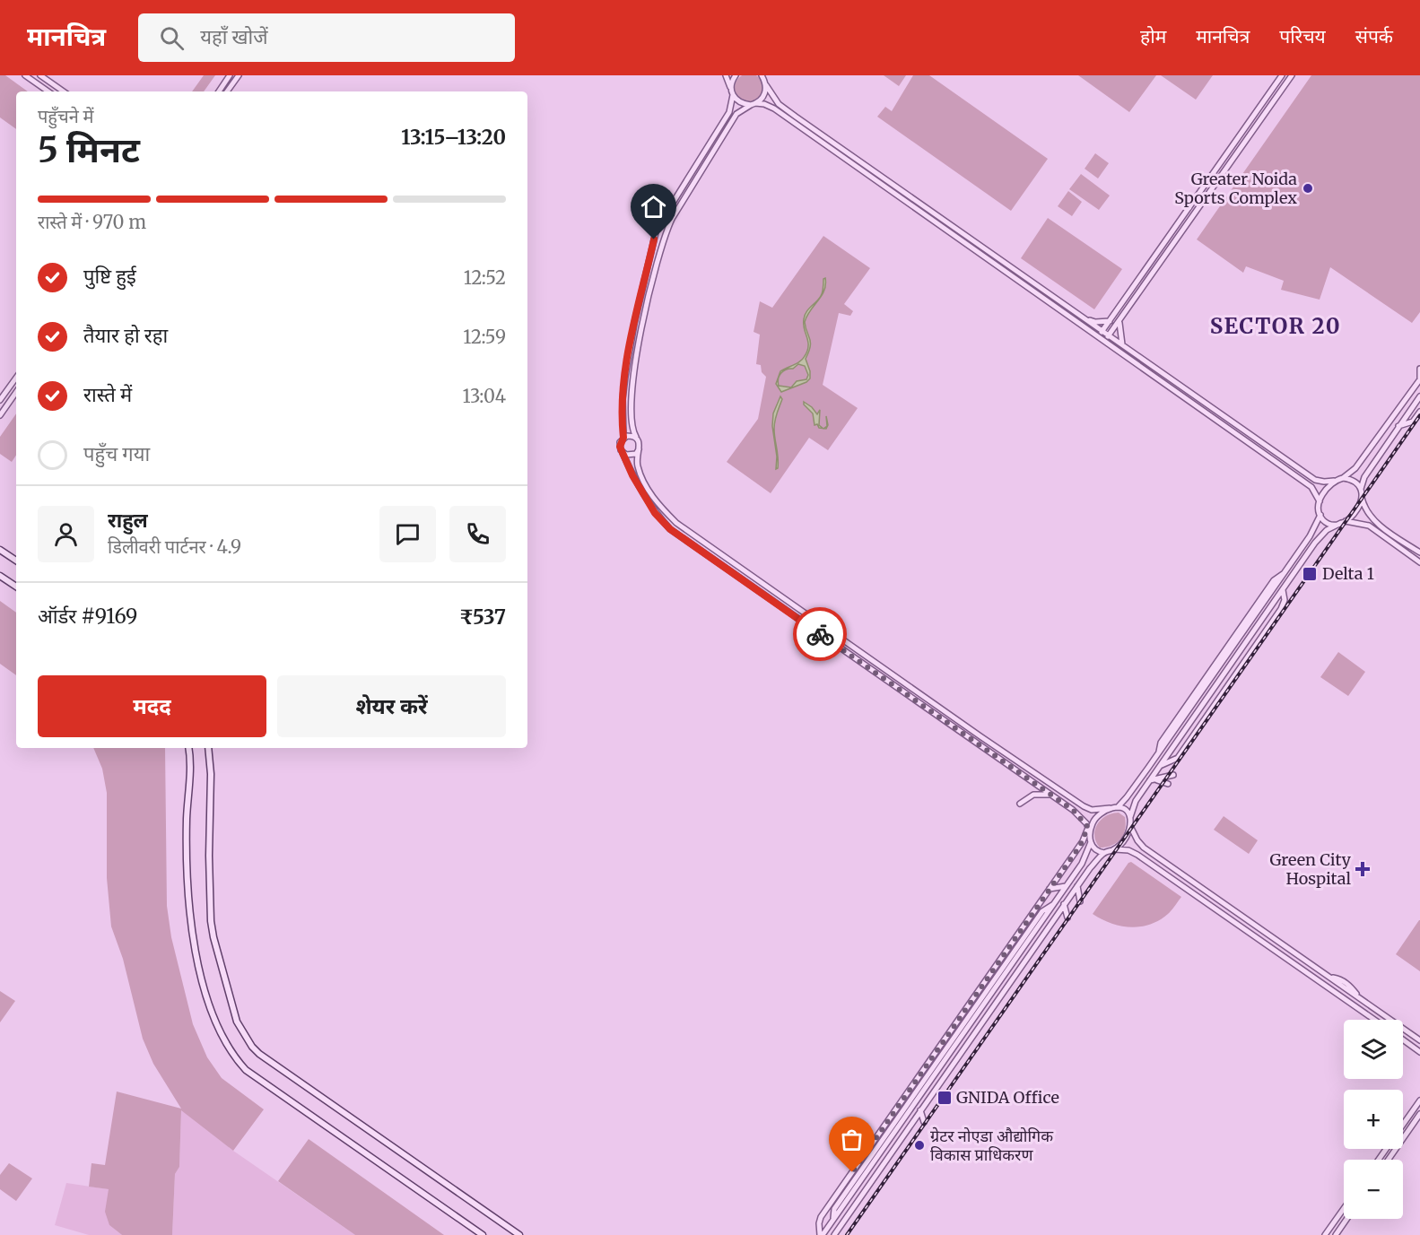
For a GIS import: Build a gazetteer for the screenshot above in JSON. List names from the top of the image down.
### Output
{
  "districts": ["SECTOR 20"],
  "places": {
    "other": ["Greater Noida Sports Complex", "ग्रेटर नोएडा औद्योगिक विकास प्राधिकरण"],
    "transit": ["Delta 1", "GNIDA Office"],
    "health": ["Green City Hospital"]
  },
  "page": {
    "header": "मानचित्र",
    "search": "यहाँ खोजें",
    "nav": [
      "होम",
      "मानचित्र",
      "परिचय",
      "संपर्क"
    ],
    "heading": ["5 मिनट", "पहुँचने में", "13:15–13:20"],
    "panel": [
      "राहुल",
      "डिलीवरी पार्टनर · 4.9",
      "ऑर्डर #9169",
      "₹537"
    ],
    "bar": "रास्ते में · 970 m",
    "list": [
      ["पुष्टि हुई", "12:52"],
      ["तैयार हो रहा", "12:59"],
      ["रास्ते में", "13:04"],
      "पहुँच गया"
    ],
    "buttons": ["मदद", "शेयर करें"],
    "map_buttons": ["+", "−"]
  }
}
